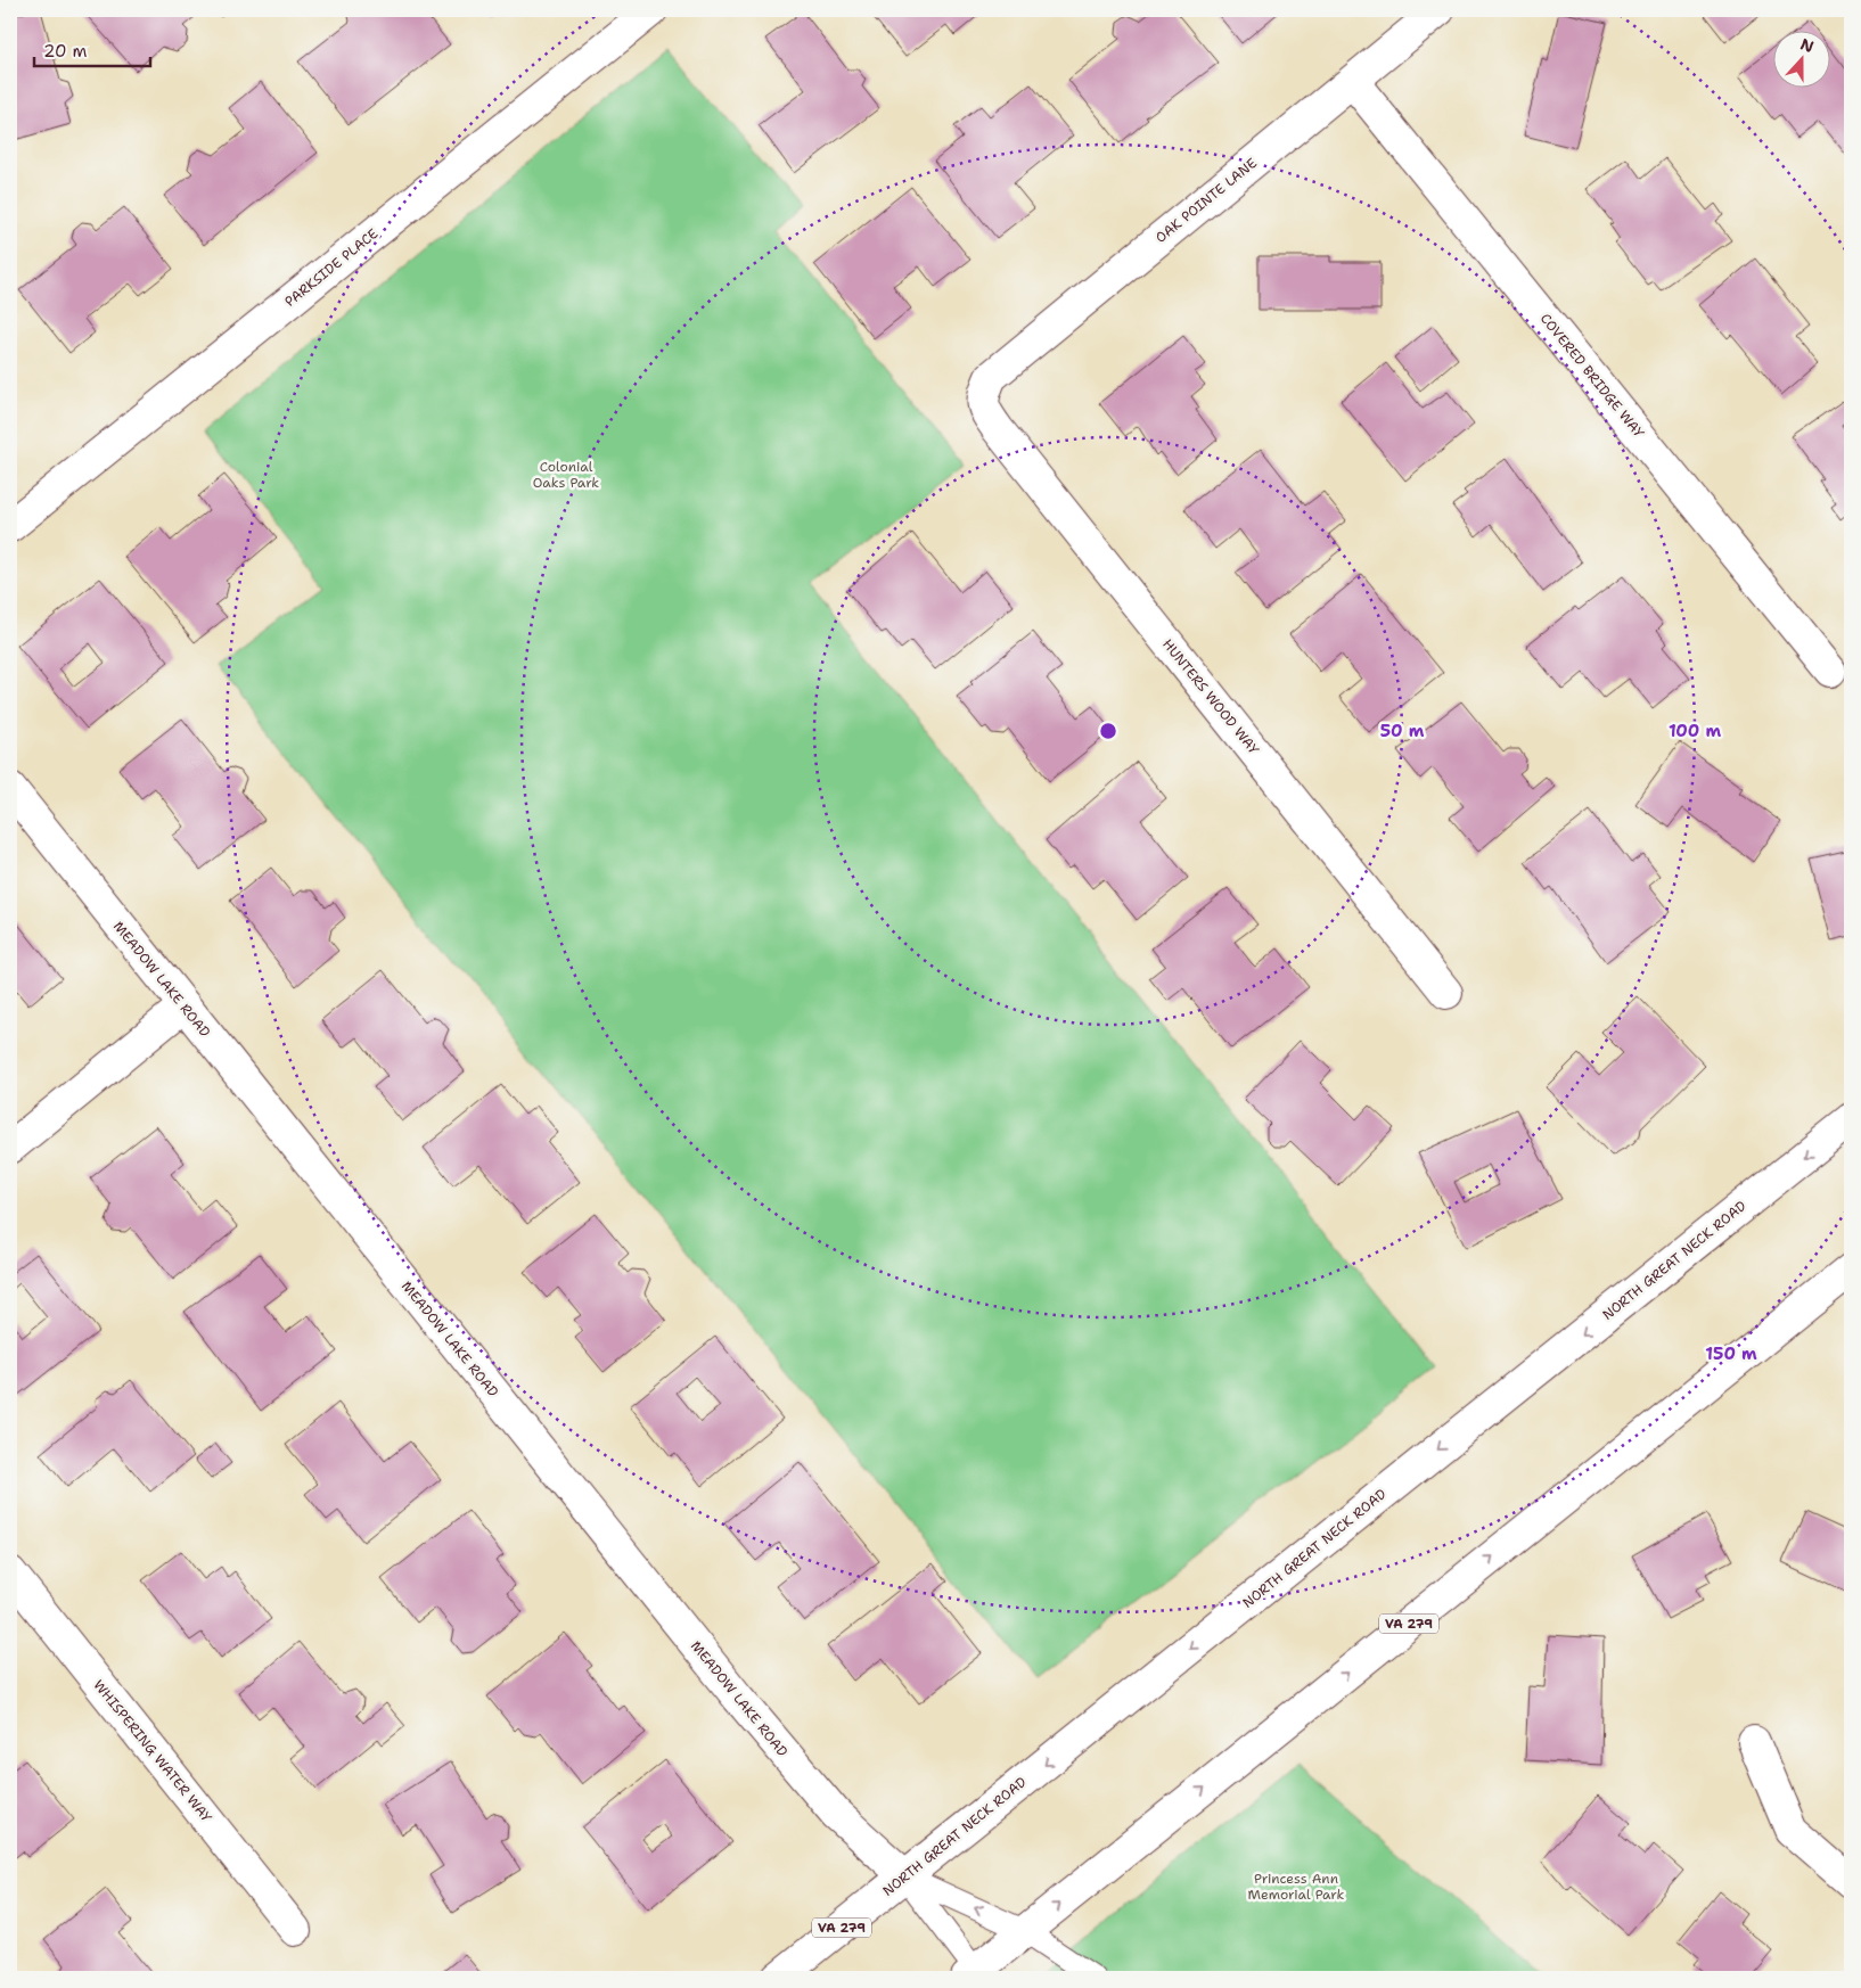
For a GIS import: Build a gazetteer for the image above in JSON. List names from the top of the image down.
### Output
{
  "streets": {
    "street": [
      "OAK POINTE LANE",
      "PARKSIDE PLACE",
      "COVERED BRIDGE WAY",
      "HUNTERS WOOD WAY",
      "MEADOW LAKE ROAD",
      "NORTH GREAT NECK ROAD",
      "VA 279",
      "WHISPERING WATER WAY"
    ]
  },
  "crossings": [
    ["OAK POINTE LANE", "COVERED BRIDGE WAY"],
    ["OAK POINTE LANE", "HUNTERS WOOD WAY"],
    ["MEADOW LAKE ROAD", "NORTH GREAT NECK ROAD"]
  ],
  "parks": ["Colonial Oaks Park", "Princess Ann Memorial Park"],
  "scale_bar": "20 m",
  "north": "top",
  "rings": ["50 m", "100 m", "150 m"]
}
